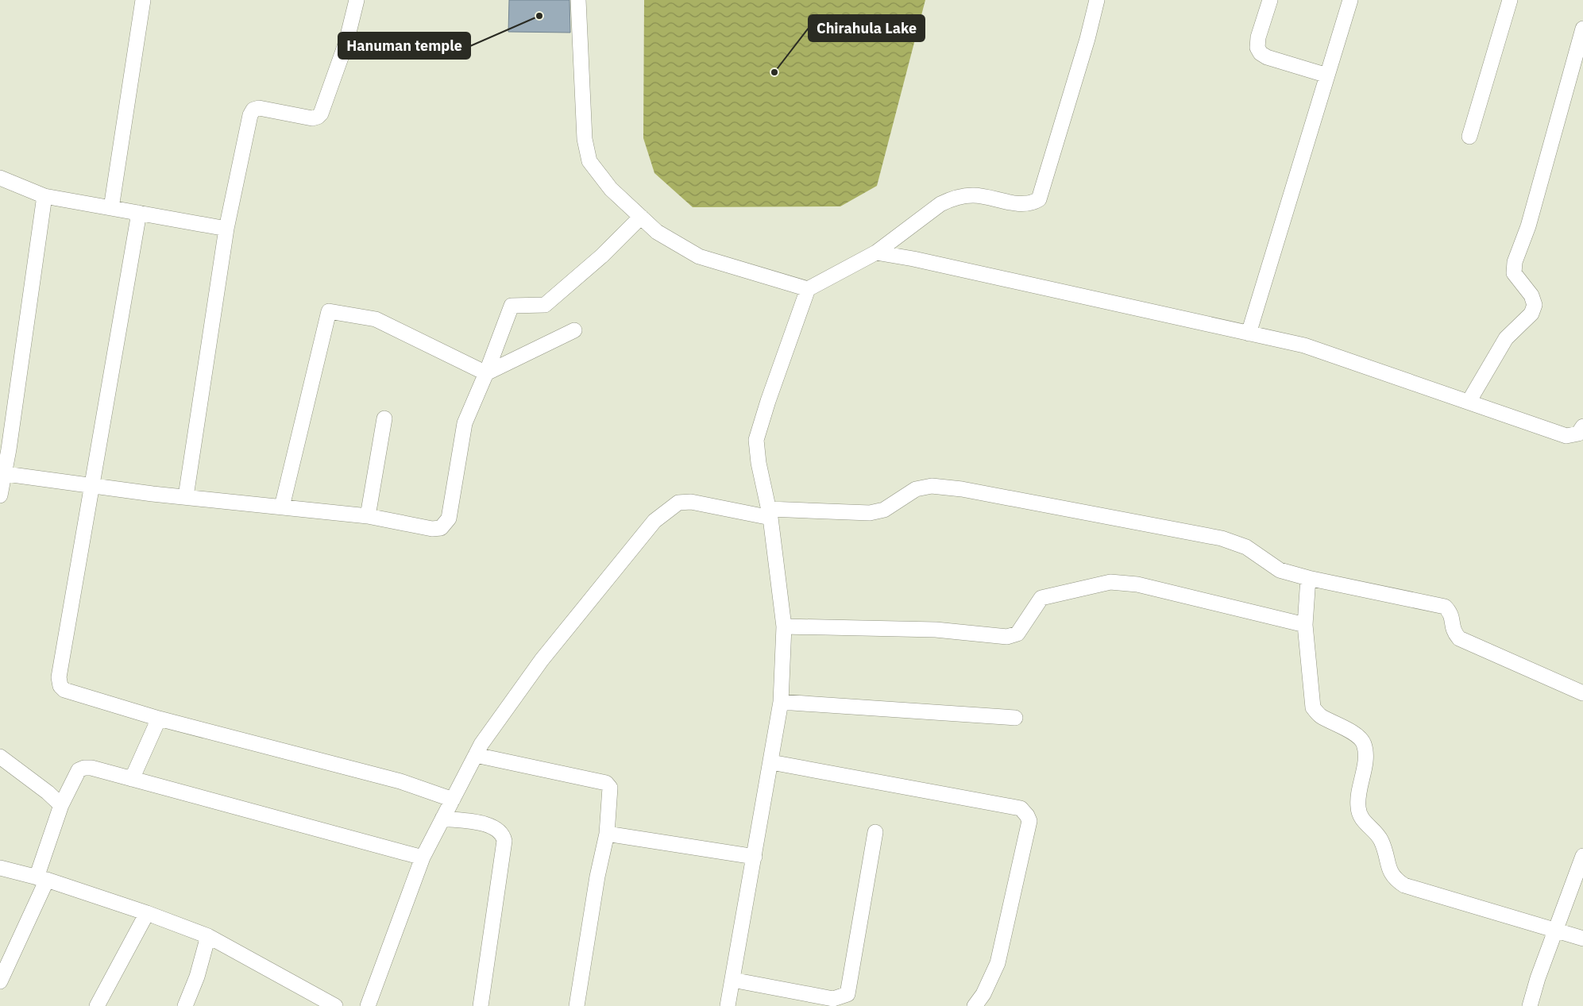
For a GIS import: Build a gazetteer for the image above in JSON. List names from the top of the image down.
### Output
{
  "places": ["Hanuman temple", "Chirahula Lake"]
}
